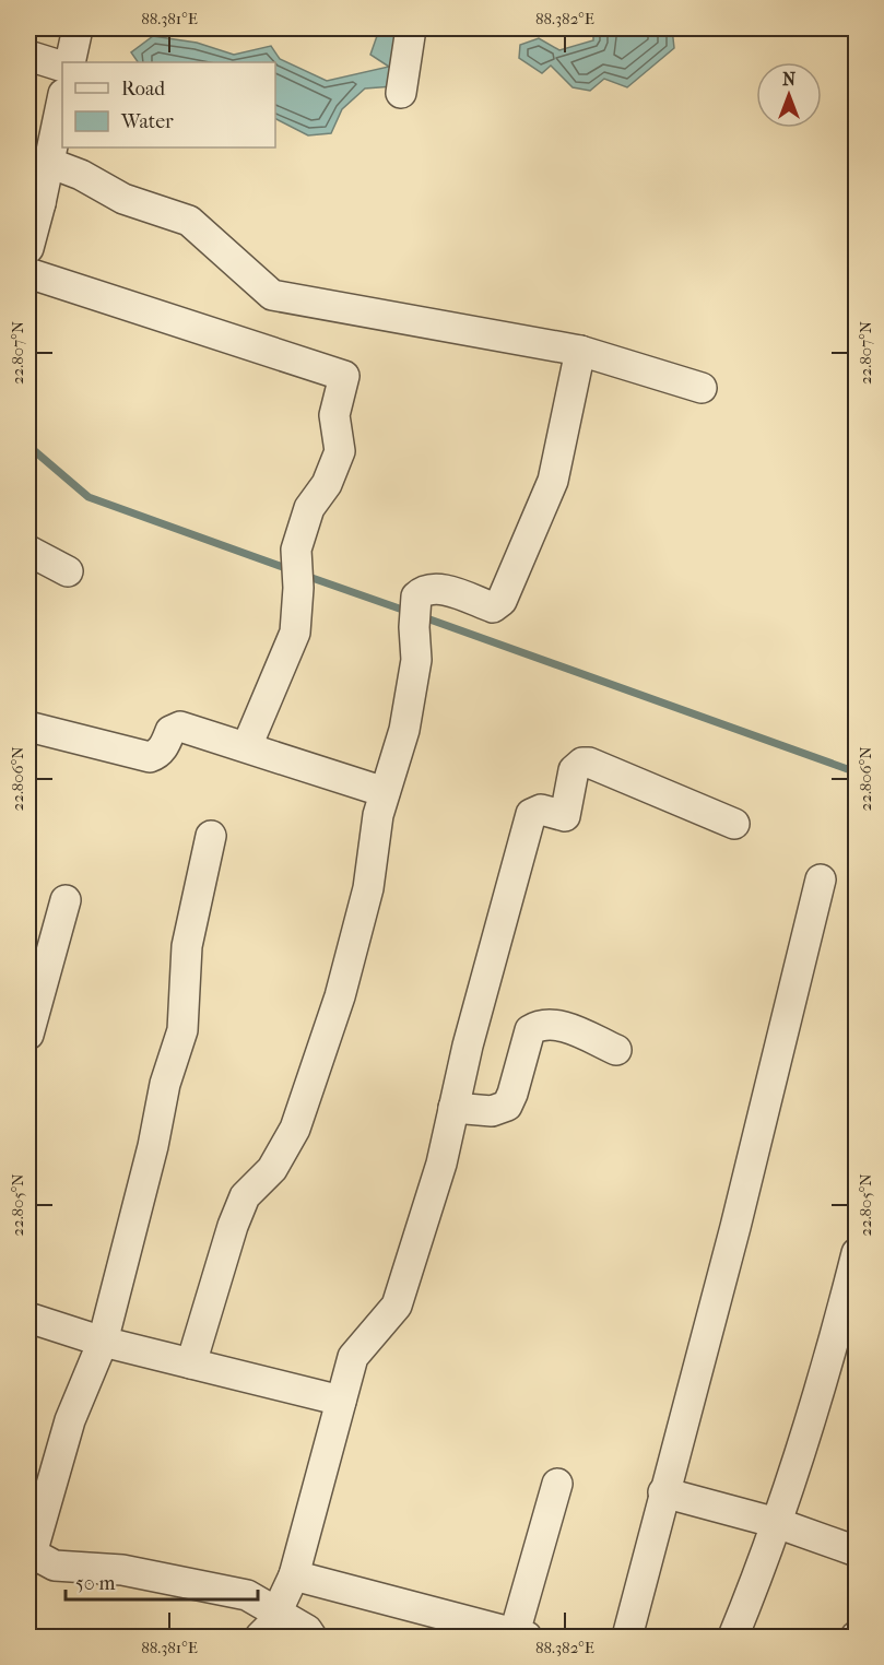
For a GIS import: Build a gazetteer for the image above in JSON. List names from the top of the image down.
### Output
{
  "legend": ["Road", "Water"],
  "scale_bar": "50 m",
  "north": "top",
  "coordinates": [
    "88.381°E",
    "88.382°E",
    "22.807°N",
    "22.806°N",
    "22.805°N"
  ]
}
